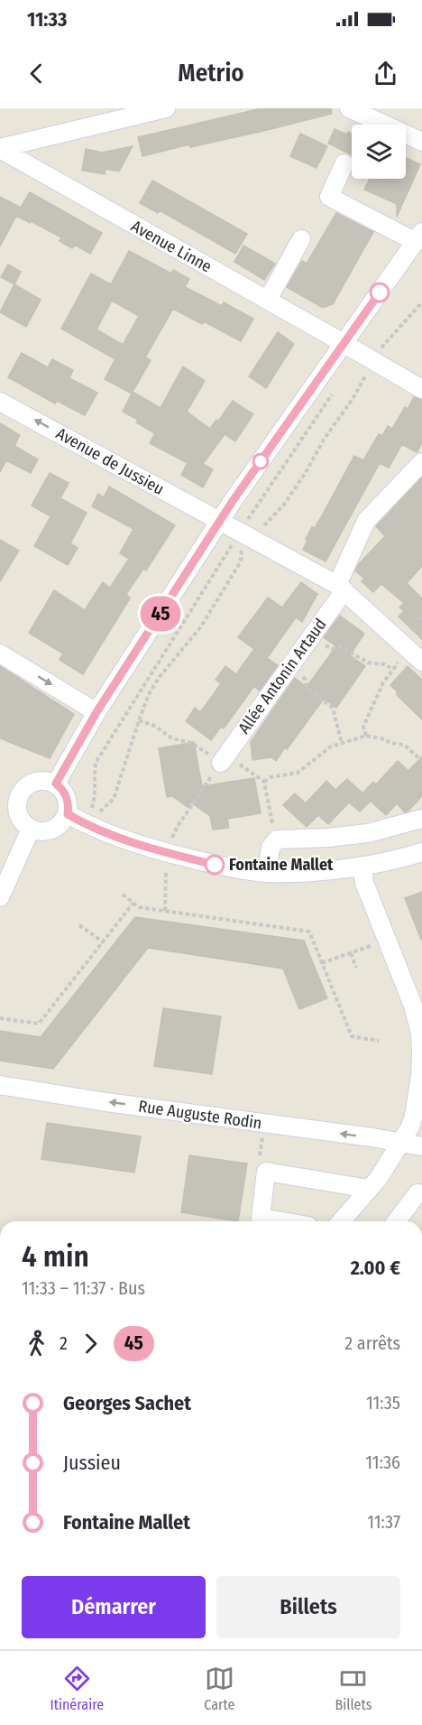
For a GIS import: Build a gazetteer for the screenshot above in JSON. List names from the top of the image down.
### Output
{
  "streets": {
    "street": [
      "Avenue Linne",
      "Avenue de Jussieu",
      "Allée Antonin Artaud",
      "Rue Auguste Rodin"
    ]
  },
  "crossings": [
    ["Avenue de Jussieu", "Allée Antonin Artaud"]
  ],
  "one_way": ["Avenue de Jussieu", "Rue Auguste Rodin"],
  "places": ["Fontaine Mallet"],
  "lines": ["bus line 45"],
  "page": {
    "status": "11:33",
    "header": "Metrio",
    "on_map": "45",
    "heading": ["4 min", "11:33 – 11:37 · Bus", "2.00 €"],
    "legs": ["2", "45", "2 arrêts"],
    "list": [
      {
        "name": "Georges Sachet",
        "value": "11:35"
      },
      {
        "name": "Jussieu",
        "value": "11:36"
      },
      {
        "name": "Fontaine Mallet",
        "value": "11:37"
      }
    ],
    "buttons": ["Démarrer", "Billets"],
    "tabs": ["Itinéraire", "Carte", "Billets"]
  }
}
